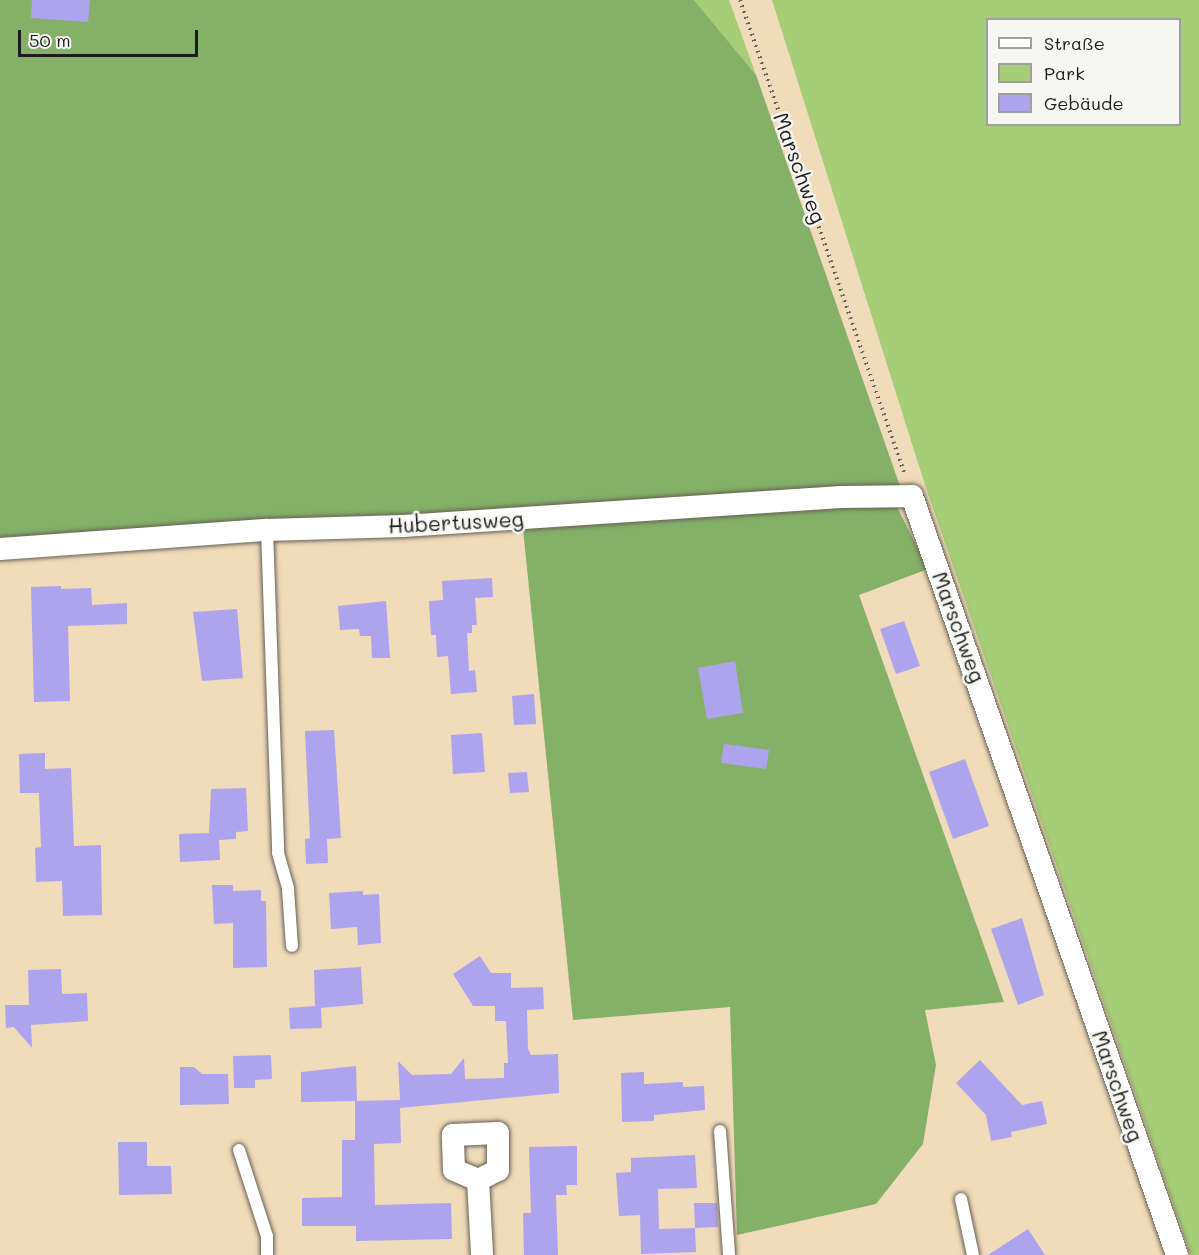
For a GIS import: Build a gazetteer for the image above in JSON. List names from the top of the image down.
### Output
{
  "streets": {
    "street": ["Marschweg", "Hubertusweg"]
  },
  "crossings": [
    ["Marschweg", "Hubertusweg"]
  ],
  "legend": ["Straße", "Park", "Gebäude"],
  "scale_bar": "50 m"
}
